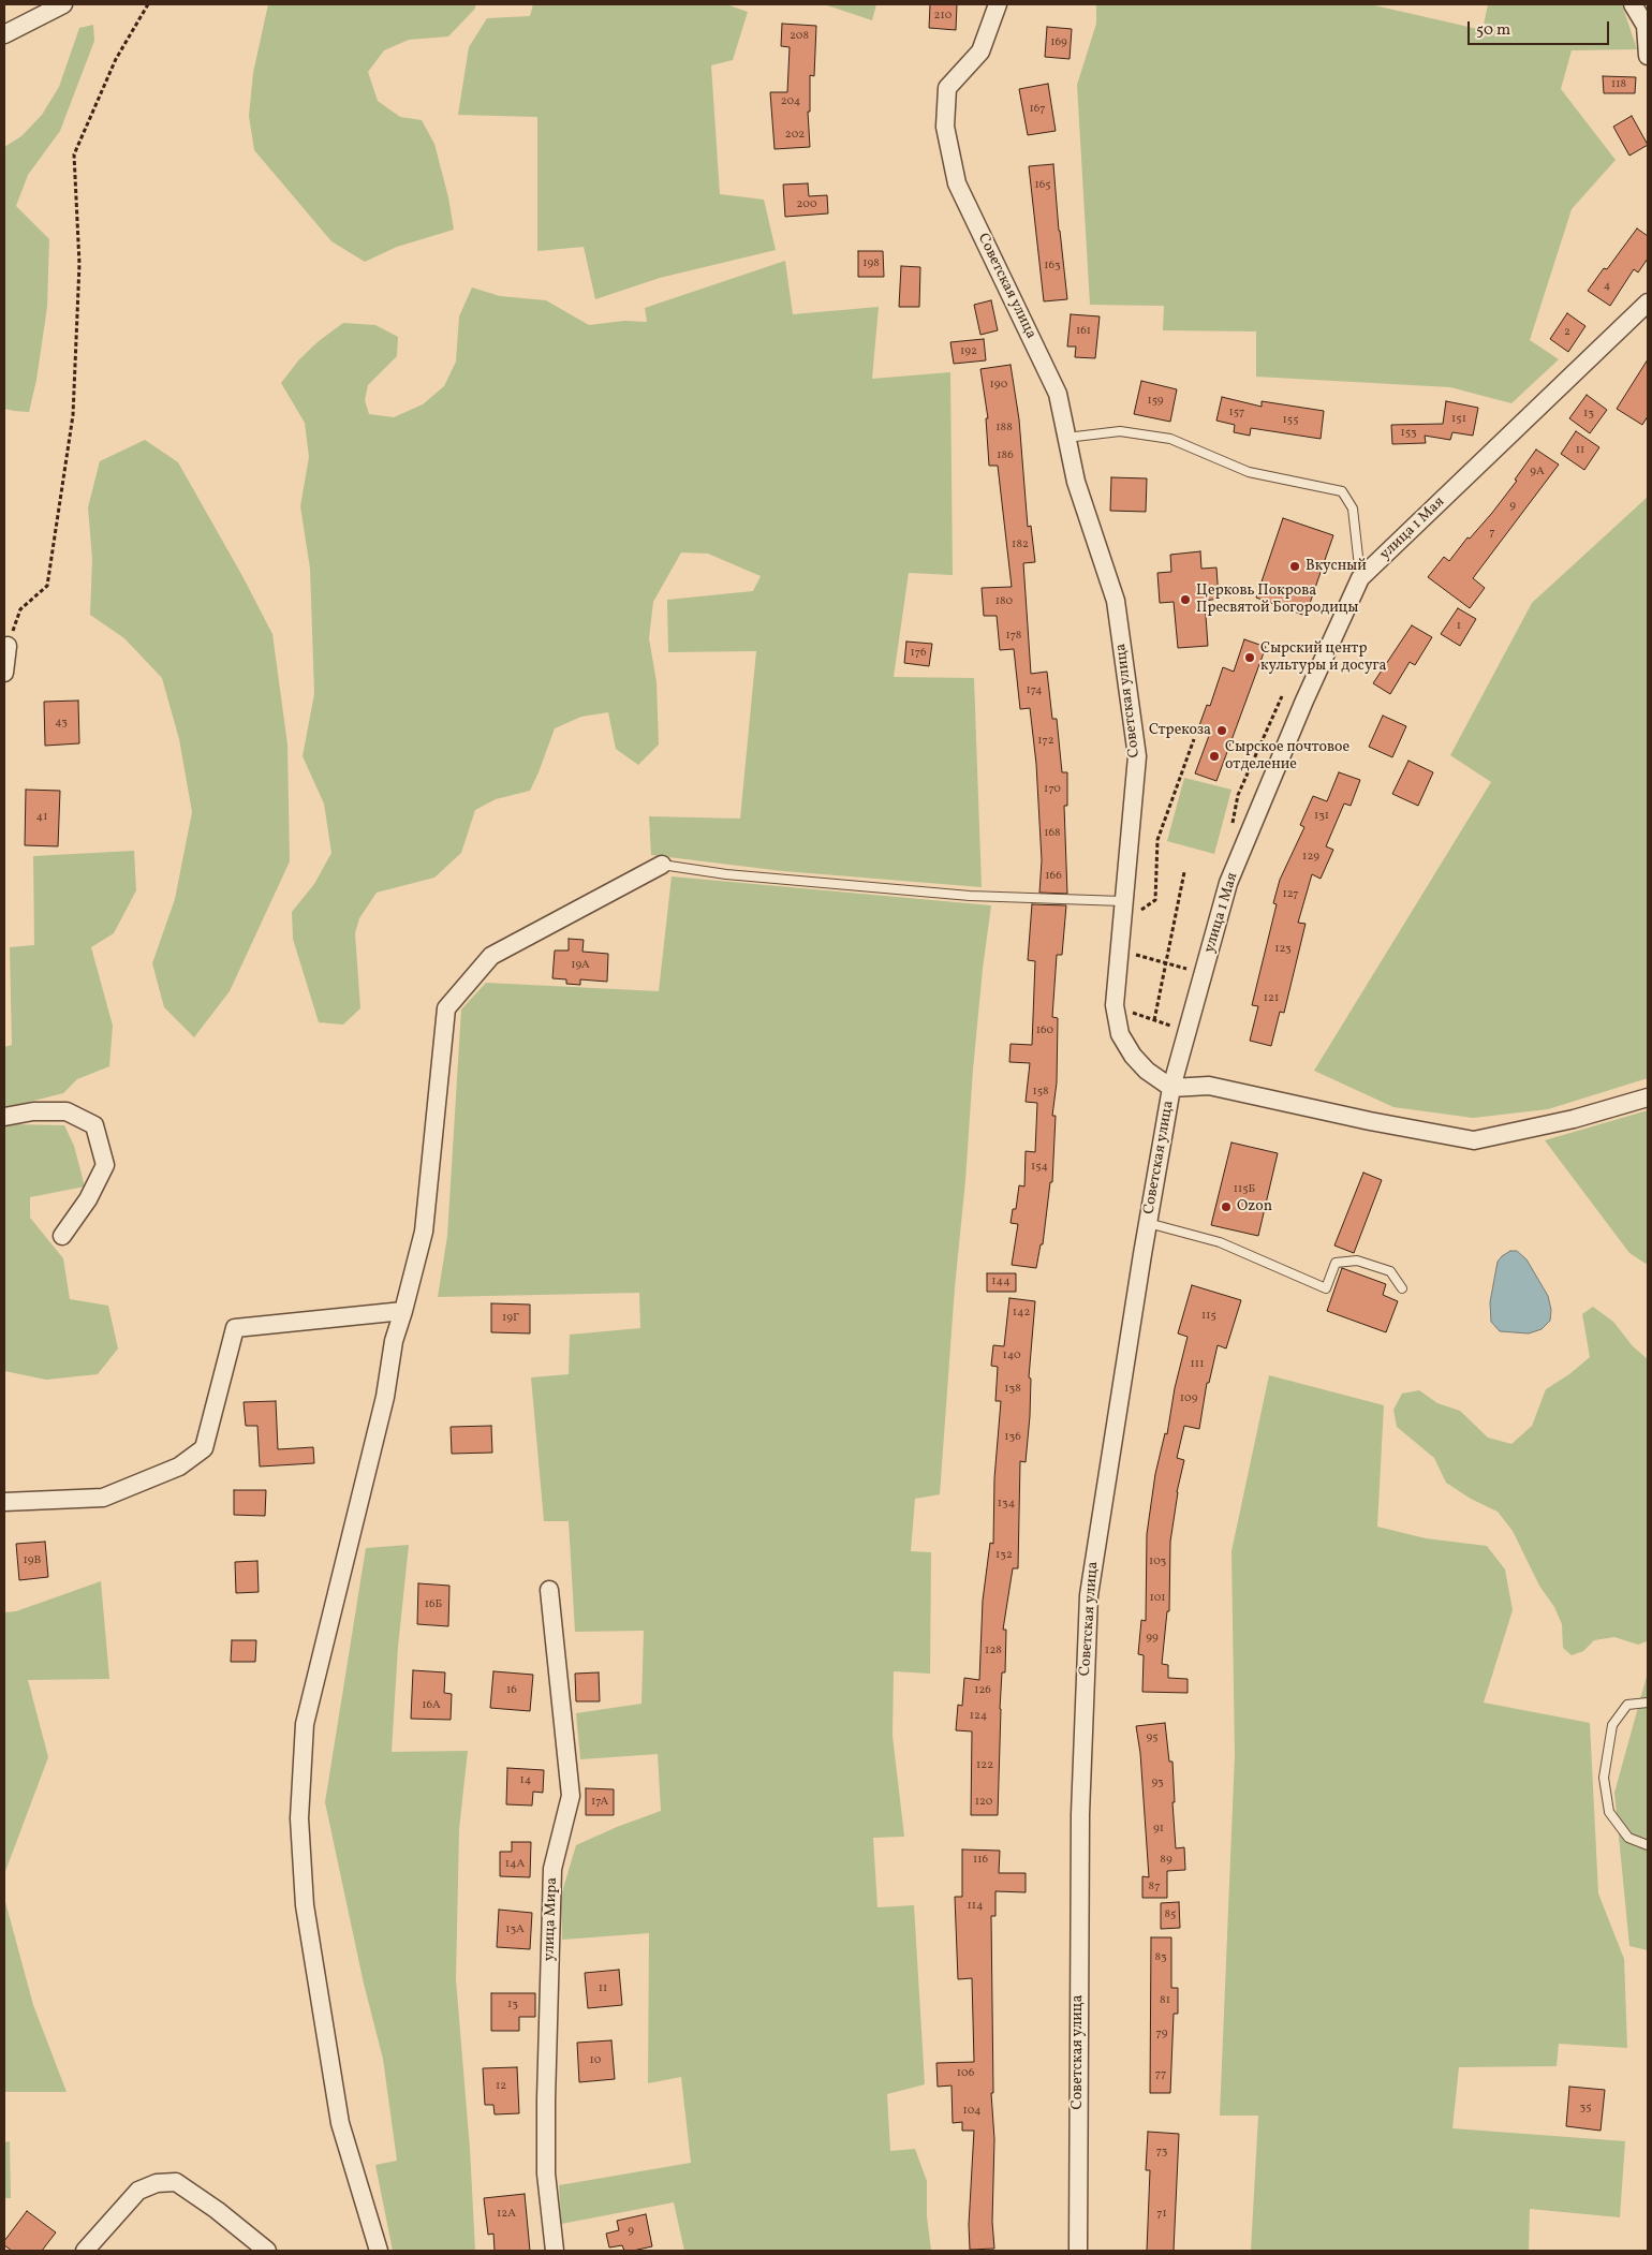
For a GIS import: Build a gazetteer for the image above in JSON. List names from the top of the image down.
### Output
{
  "streets": {
    "street": ["Советская улица", "улица 1 Мая", "улица Мира"]
  },
  "crossings": [
    ["Советская улица", "улица 1 Мая"]
  ],
  "places": [
    "Вкусный",
    "Церковь Покрова Пресвятой Богородицы",
    "Сырский центр культуры и досуга",
    "Стрекоза",
    "Сырское почтовое отделение",
    "Ozon"
  ],
  "house_numbers": [
    "210",
    "208",
    "169",
    "118",
    "204",
    "167",
    "202",
    "165",
    "200",
    "198",
    "163",
    "4",
    "161",
    "2",
    "192",
    "190",
    "159",
    "157",
    "13",
    "151",
    "155",
    "188",
    "153",
    "11",
    "186",
    "9А",
    "9",
    "7",
    "182",
    "180",
    "1",
    "178",
    "176",
    "174",
    "43",
    "172",
    "170",
    "131",
    "41",
    "168",
    "129",
    "166",
    "127",
    "123",
    "19А",
    "121",
    "160",
    "158",
    "154",
    "115Б",
    "144",
    "142",
    "115",
    "19Г",
    "140",
    "111",
    "138",
    "109",
    "136",
    "134",
    "132",
    "19В",
    "103",
    "101",
    "16Б",
    "99",
    "128",
    "16",
    "126",
    "16А",
    "124",
    "95",
    "122",
    "14",
    "93",
    "17А",
    "120",
    "91",
    "116",
    "89",
    "14А",
    "87",
    "114",
    "85",
    "13А",
    "83",
    "11",
    "81",
    "13",
    "79",
    "10",
    "106",
    "77",
    "12",
    "35",
    "104",
    "73",
    "12А",
    "71",
    "9"
  ],
  "scale_bar": "50 m"
}
